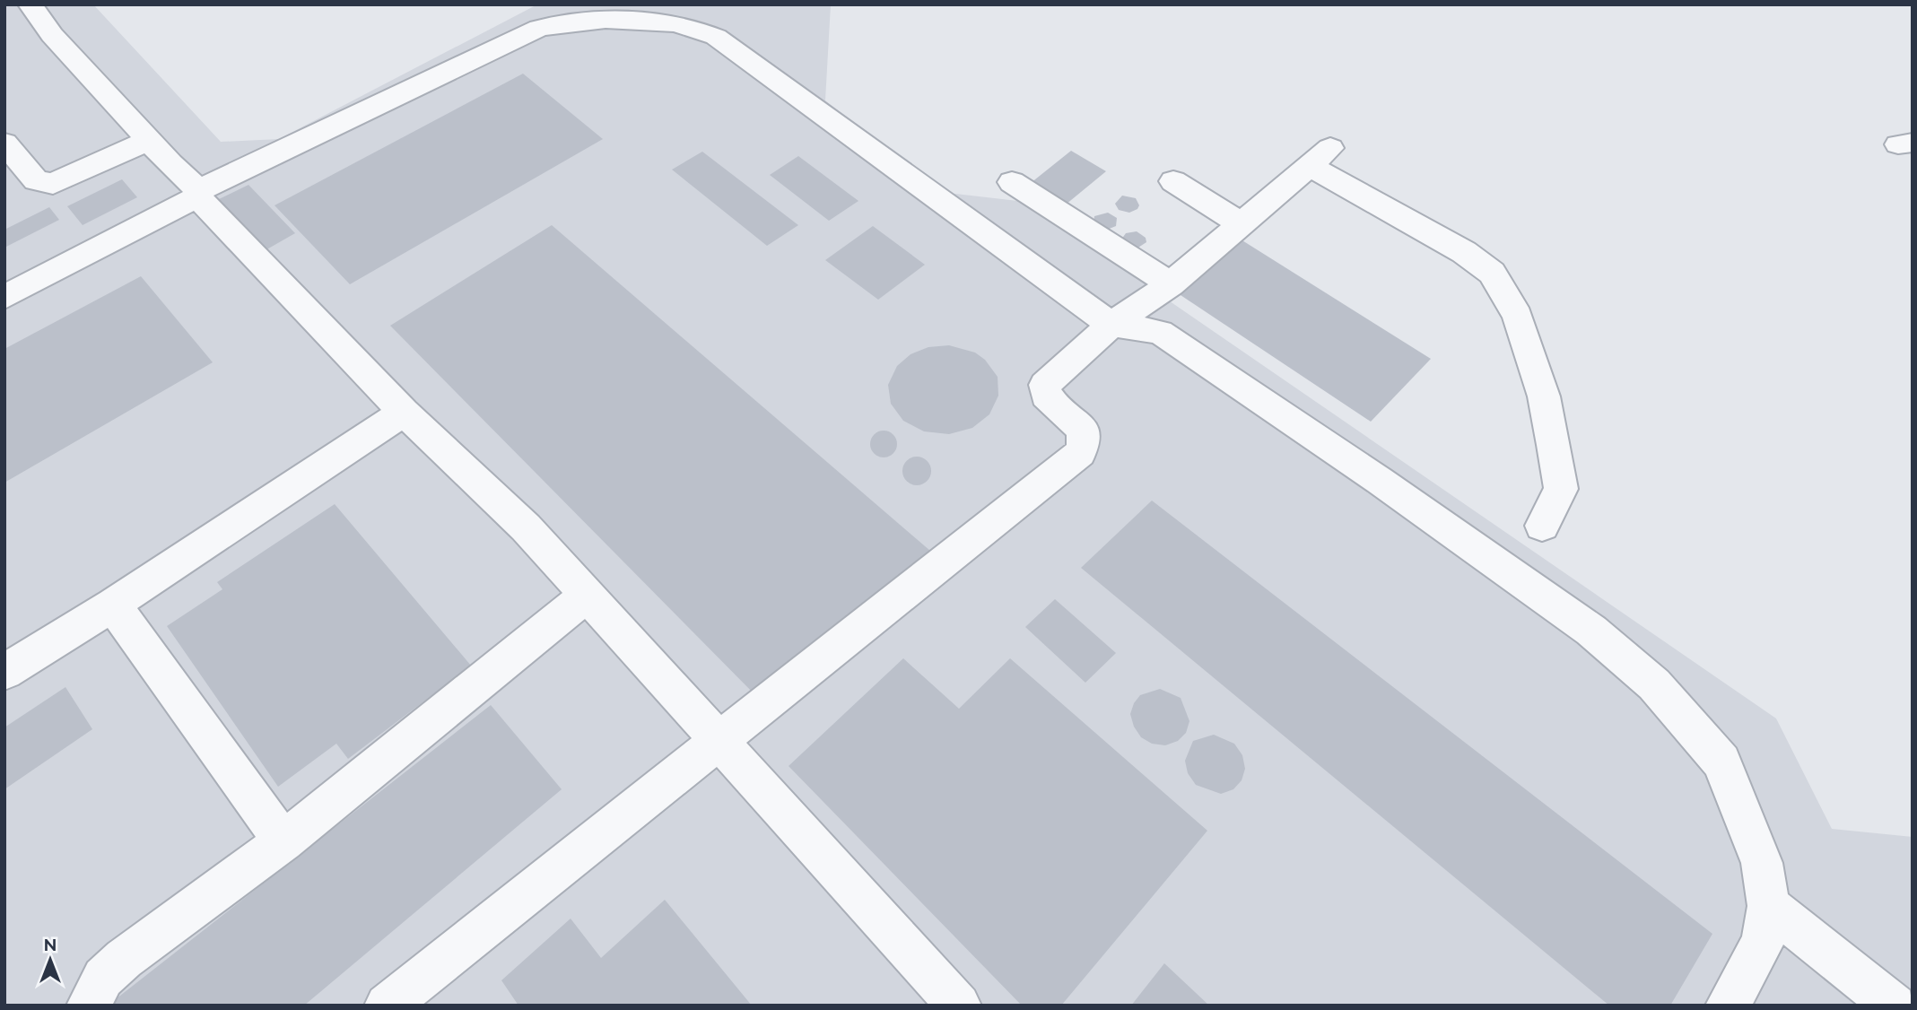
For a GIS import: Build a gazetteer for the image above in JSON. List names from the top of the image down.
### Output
{
  "north": "top"
}
